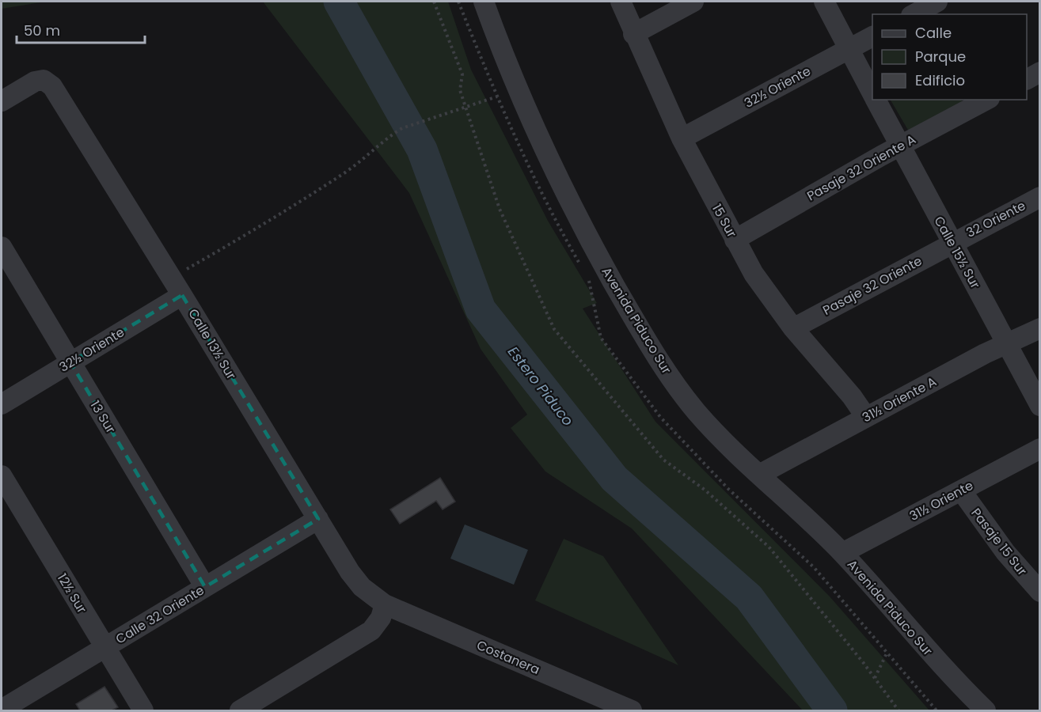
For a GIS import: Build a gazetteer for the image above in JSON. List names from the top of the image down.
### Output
{
  "streets": {
    "street": [
      "32½ Oriente",
      "Pasaje 32 Oriente A",
      "32 Oriente",
      "15 Sur",
      "Calle 15½ Sur",
      "Pasaje 32 Oriente",
      "Avenida Piduco Sur",
      "Calle 13½ Sur",
      "31½ Oriente A",
      "13 Sur",
      "31½ Oriente",
      "Pasaje 15 Sur",
      "12½ Sur",
      "Calle 32 Oriente",
      "Costanera"
    ]
  },
  "crossings": [
    ["32½ Oriente", "15 Sur"],
    ["32½ Oriente", "Calle 15½ Sur"],
    ["32½ Oriente", "Calle 13½ Sur"],
    ["32½ Oriente", "13 Sur"],
    ["Pasaje 32 Oriente A", "15 Sur"],
    ["Pasaje 32 Oriente A", "Calle 15½ Sur"],
    ["32 Oriente", "Calle 15½ Sur"],
    ["32 Oriente", "Pasaje 32 Oriente"],
    ["15 Sur", "Pasaje 32 Oriente"],
    ["15 Sur", "31½ Oriente A"],
    ["Calle 15½ Sur", "Pasaje 32 Oriente"],
    ["Calle 15½ Sur", "31½ Oriente A"],
    ["Avenida Piduco Sur", "31½ Oriente A"],
    ["Avenida Piduco Sur", "31½ Oriente"],
    ["Calle 13½ Sur", "Calle 32 Oriente"],
    ["Calle 13½ Sur", "Costanera"],
    ["13 Sur", "Calle 32 Oriente"],
    ["31½ Oriente", "Pasaje 15 Sur"],
    ["12½ Sur", "Calle 32 Oriente"]
  ],
  "water": ["Estero Piduco"],
  "legend": ["Calle", "Parque", "Edificio"],
  "scale_bar": "50 m"
}
